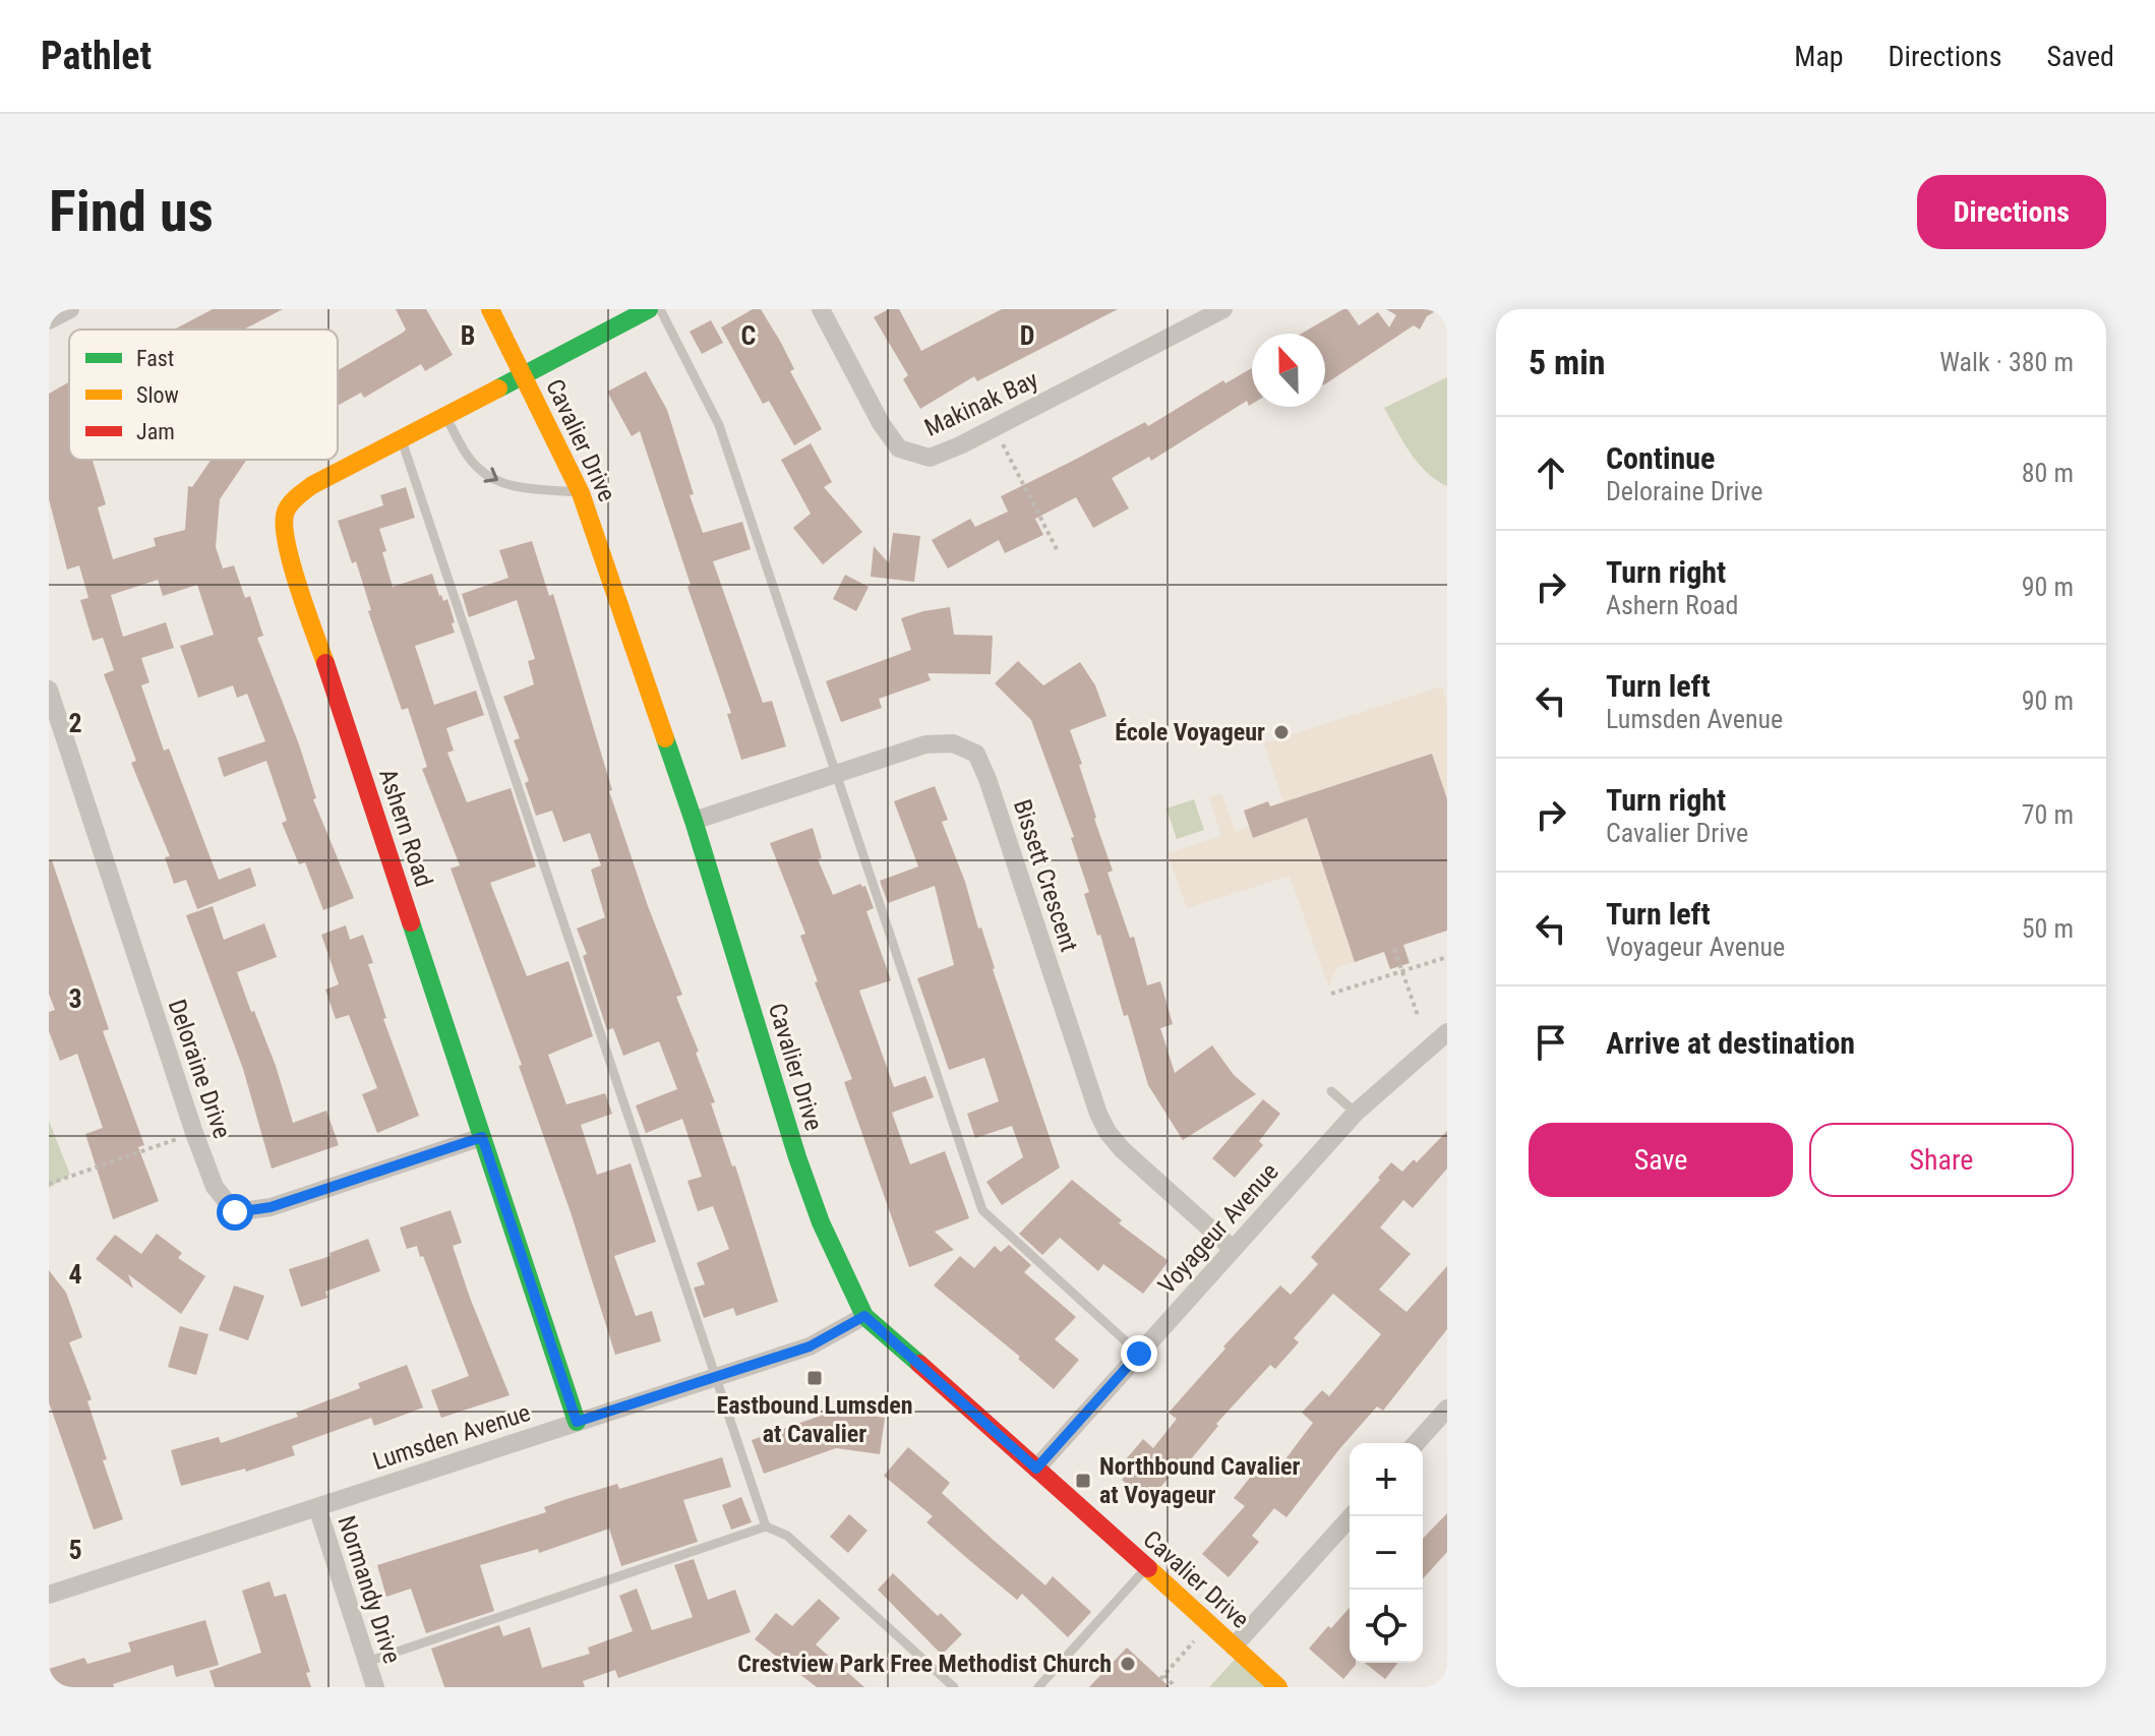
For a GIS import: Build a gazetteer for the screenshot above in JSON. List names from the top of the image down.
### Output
{
  "streets": {
    "street": [
      "Makinak Bay",
      "Cavalier Drive",
      "Ashern Road",
      "Bissett Crescent",
      "Deloraine Drive",
      "Voyageur Avenue",
      "Lumsden Avenue",
      "Normandy Drive"
    ]
  },
  "crossings": [
    ["Cavalier Drive", "Ashern Road"],
    ["Cavalier Drive", "Bissett Crescent"],
    ["Cavalier Drive", "Voyageur Avenue"],
    ["Cavalier Drive", "Lumsden Avenue"],
    ["Ashern Road", "Deloraine Drive"],
    ["Ashern Road", "Lumsden Avenue"],
    ["Bissett Crescent", "Voyageur Avenue"],
    ["Lumsden Avenue", "Normandy Drive"]
  ],
  "places": {
    "other": ["École Voyageur", "Crestview Park Free Methodist Church"],
    "transit": ["Eastbound Lumsden at Cavalier", "Northbound Cavalier at Voyageur"]
  },
  "legend": ["Fast", "Slow", "Jam"],
  "north": "top",
  "page": {
    "header": "Pathlet",
    "nav": ["Map", "Directions", "Saved"],
    "buttons": [
      "Directions",
      ["Save", "Share"]
    ],
    "title": "Find us",
    "heading": ["5 min", "Walk · 380 m"],
    "list": [
      ["Continue", "Deloraine Drive", "80 m"],
      ["Turn right", "Ashern Road", "90 m"],
      ["Turn left", "Lumsden Avenue", "90 m"],
      ["Turn right", "Cavalier Drive", "70 m"],
      ["Turn left", "Voyageur Avenue", "50 m"],
      "Arrive at destination"
    ],
    "map_buttons": ["+", "−"]
  },
  "grid": {
    "columns": ["B", "C", "D"],
    "rows": [
      "2",
      "3",
      "4",
      "5"
    ]
  }
}
